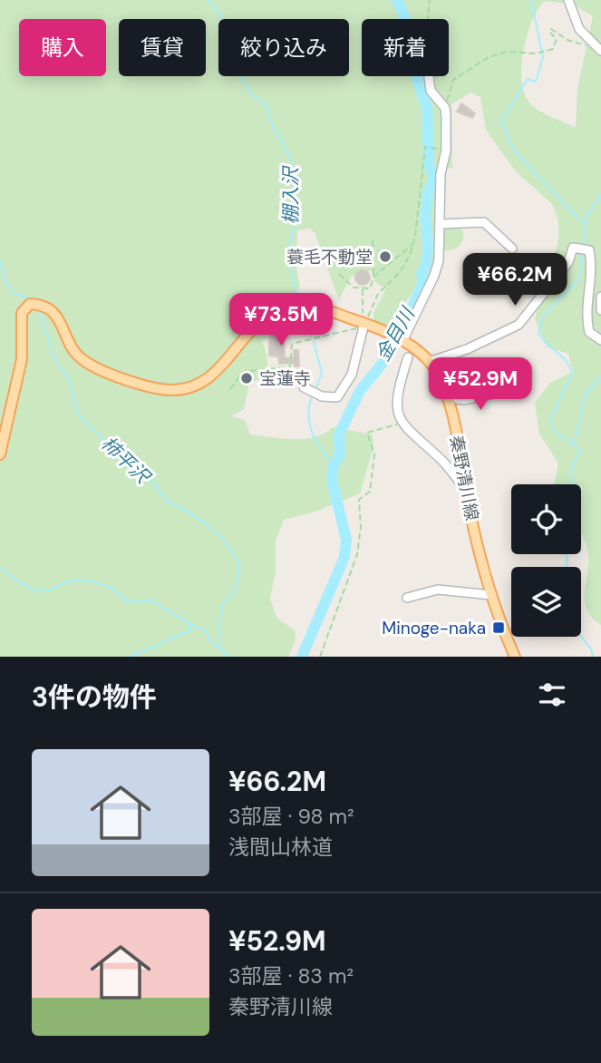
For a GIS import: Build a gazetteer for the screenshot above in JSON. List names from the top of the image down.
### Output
{
  "streets": {
    "main road": ["秦野清川線"]
  },
  "water": ["棚入沢", "金目川", "柿平沢"],
  "places": {
    "other": ["蓑毛不動堂", "宝蓮寺"],
    "transit": ["Minoge-naka"]
  },
  "page": {
    "chip": [
      "購入",
      "賃貸",
      "絞り込み",
      "新着"
    ],
    "price": ["¥66.2M", "¥73.5M", "¥52.9M"],
    "heading": "3件の物件",
    "list": [
      {
        "name": "¥66.2M",
        "note": "3部屋 · 98 m² · 浅間山林道"
      },
      {
        "name": "¥52.9M",
        "note": "3部屋 · 83 m² · 秦野清川線"
      }
    ]
  }
}
